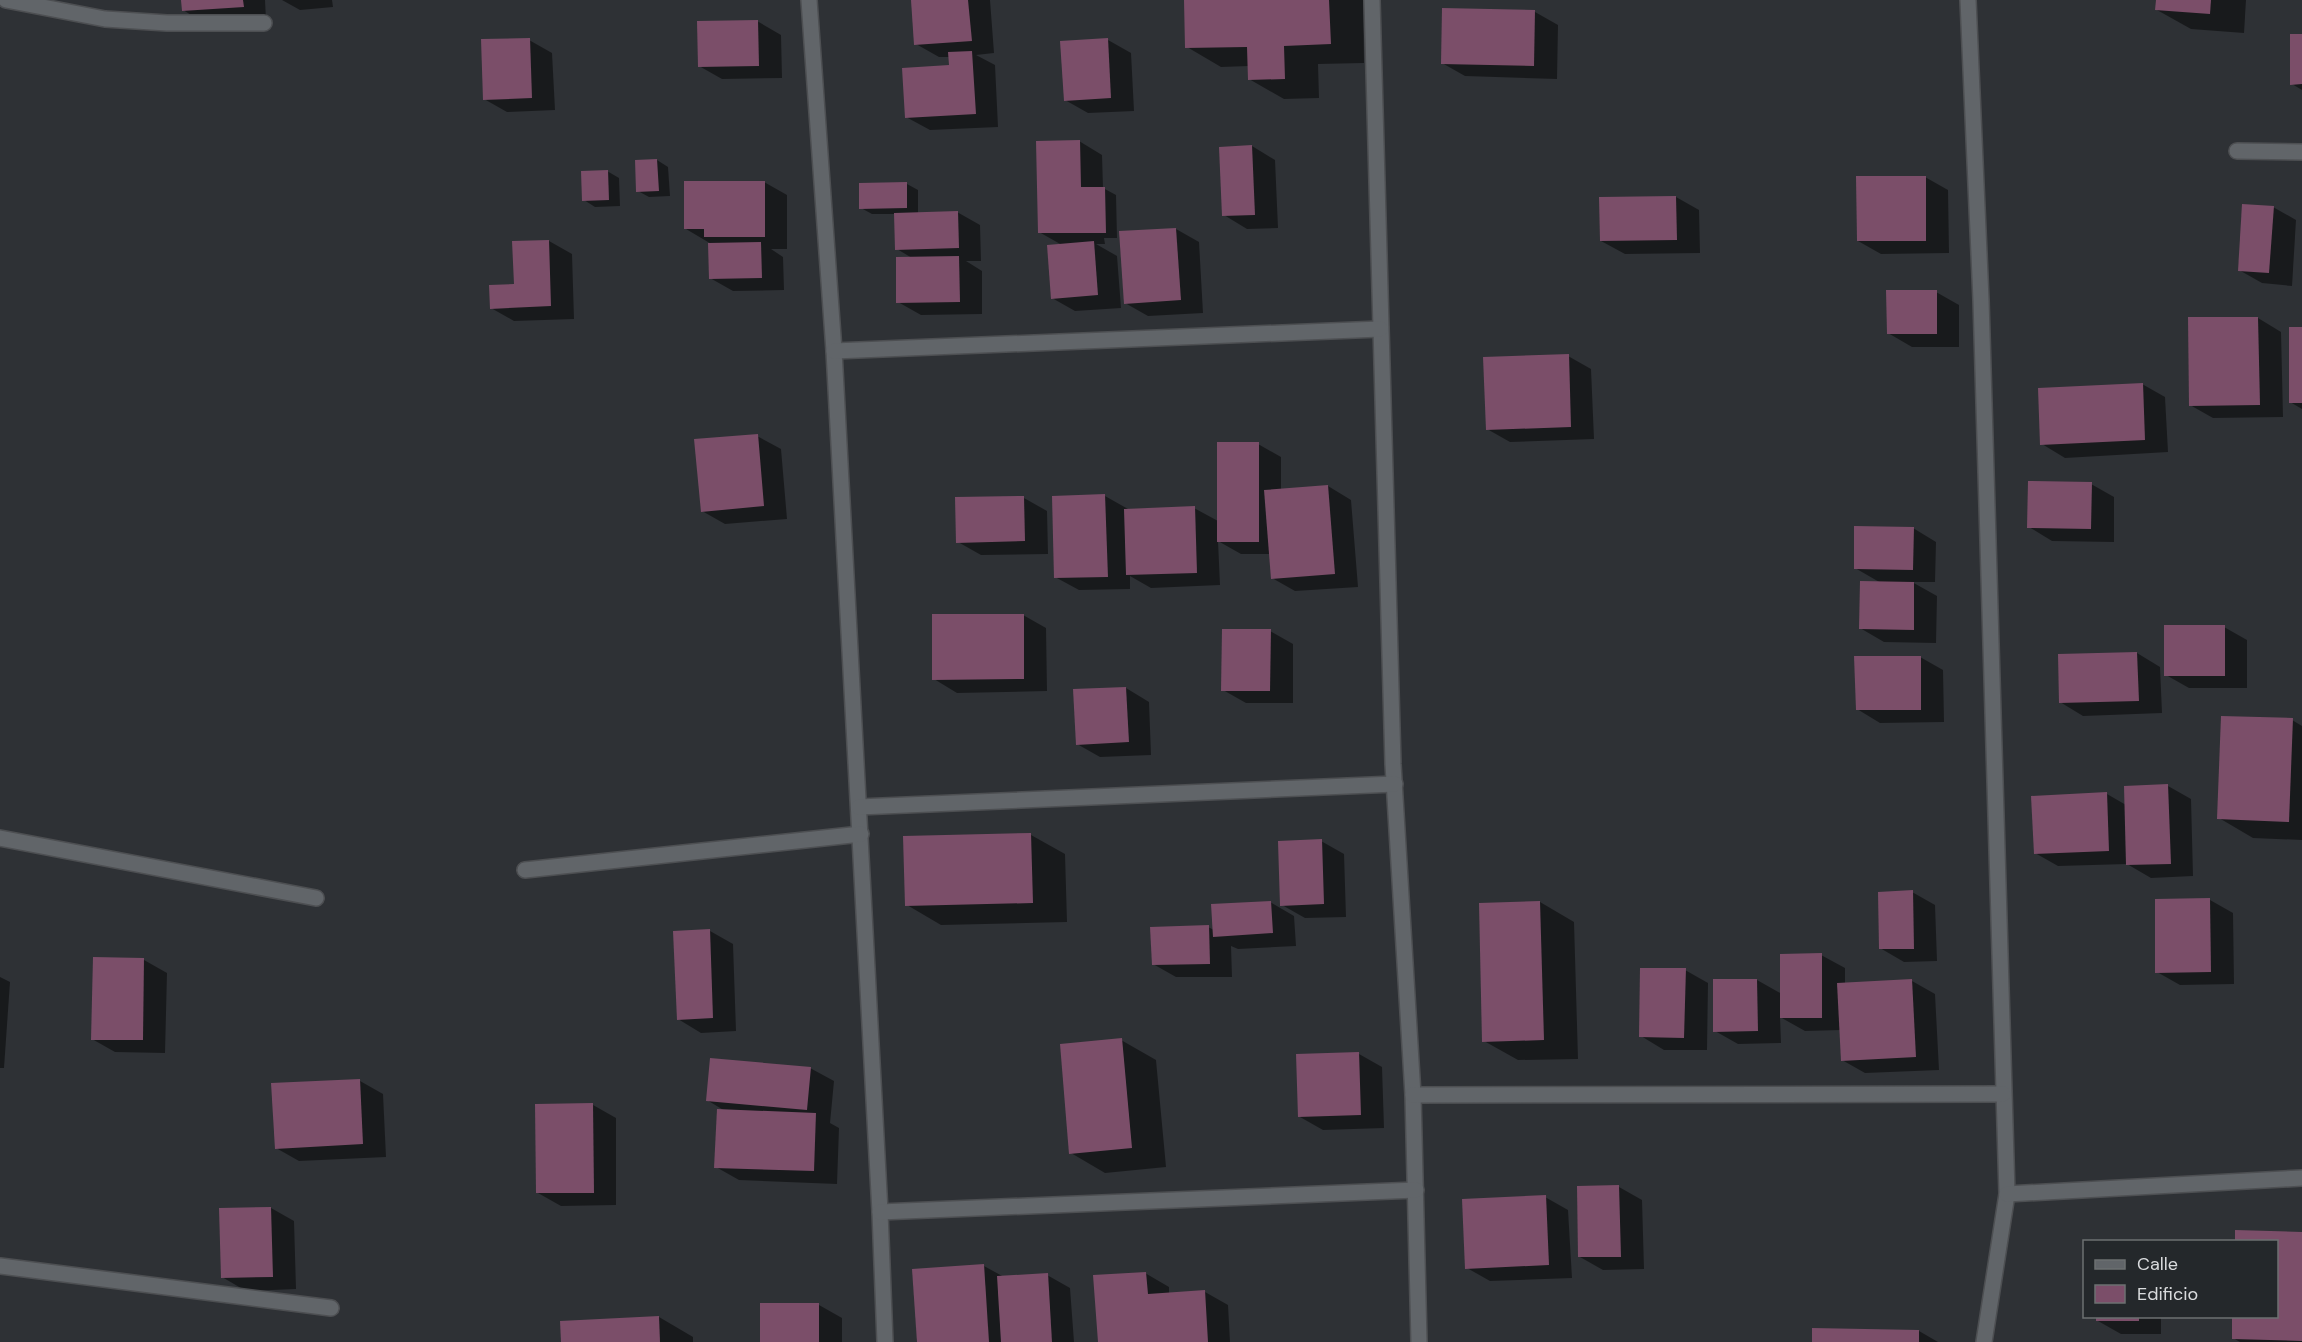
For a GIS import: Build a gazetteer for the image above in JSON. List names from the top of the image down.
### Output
{
  "legend": ["Calle", "Edificio"]
}
